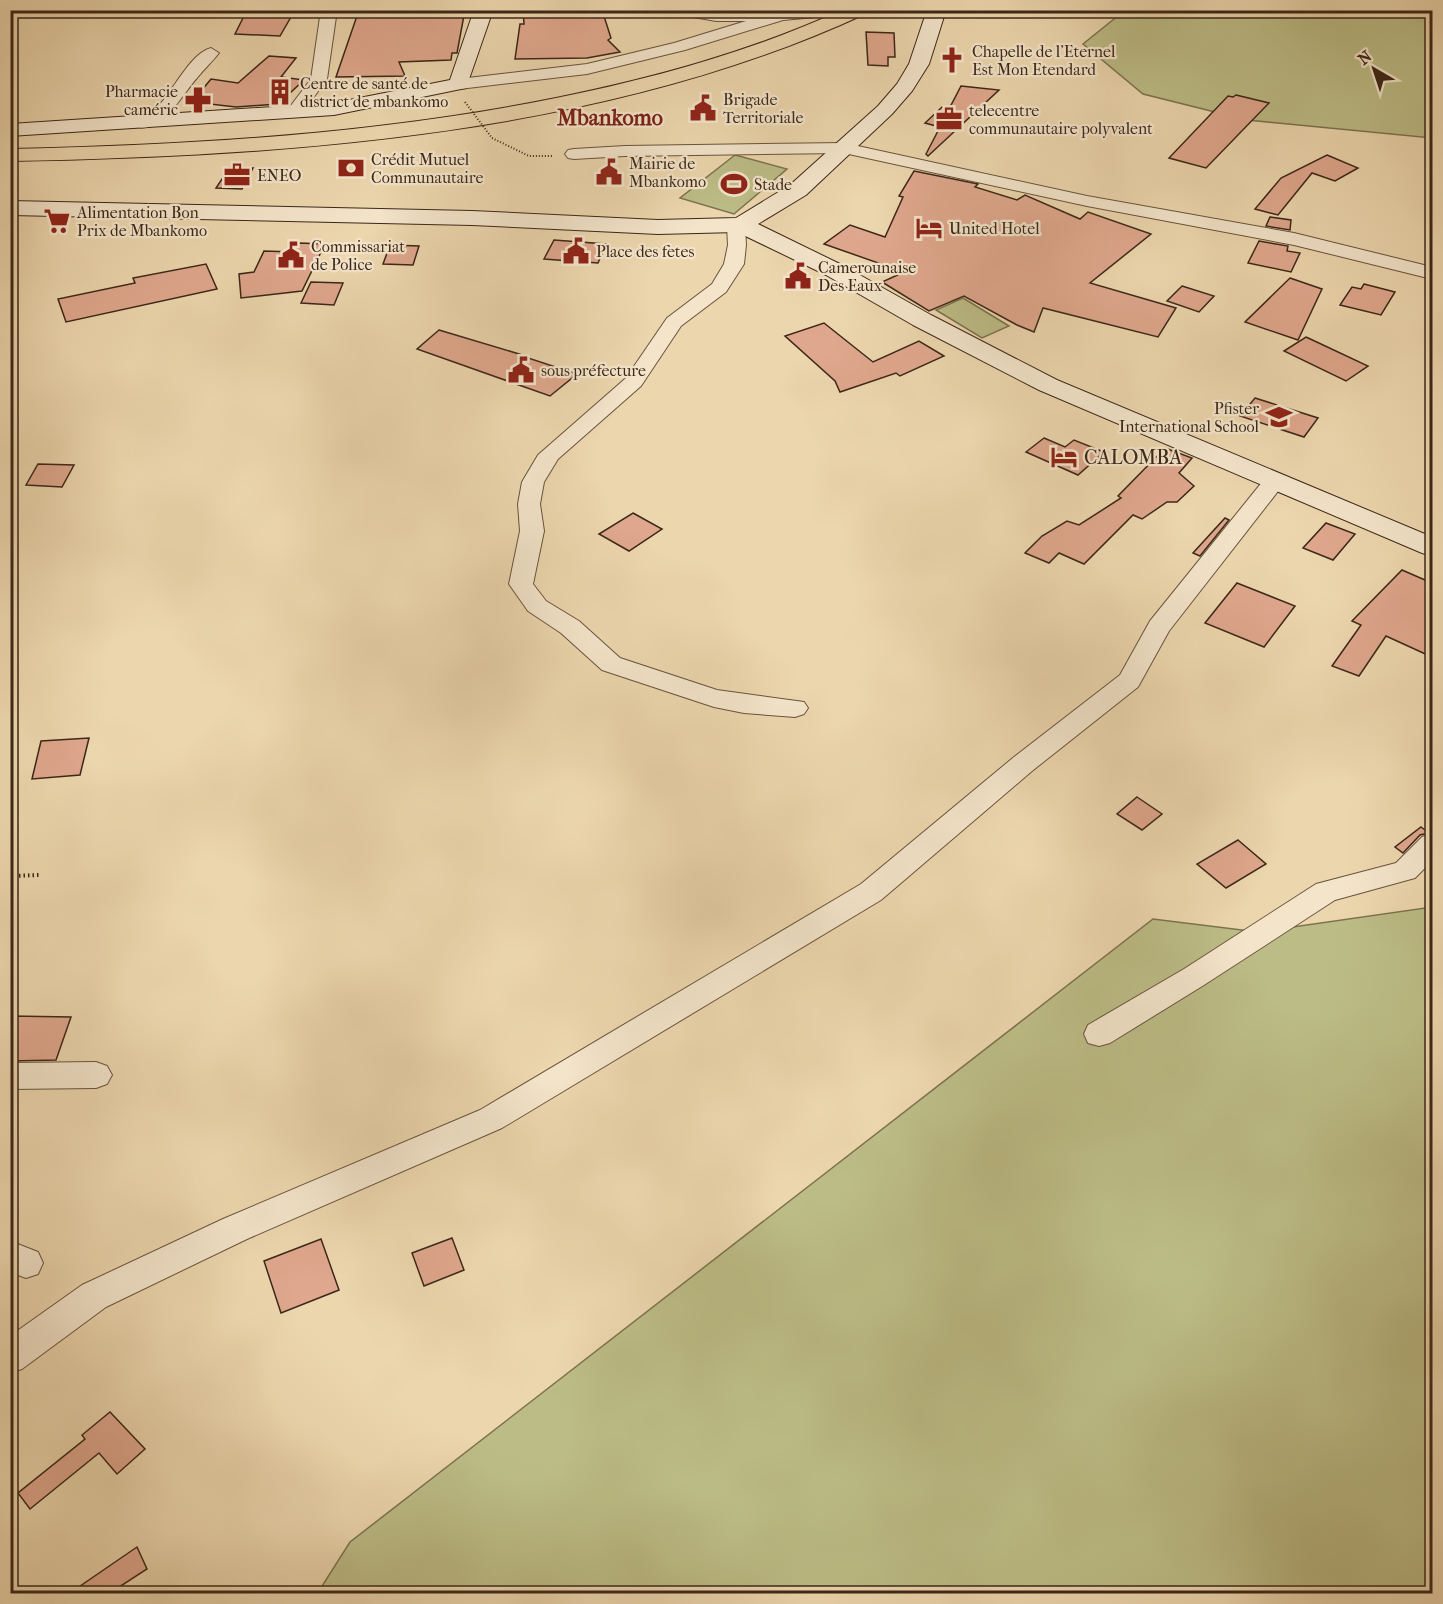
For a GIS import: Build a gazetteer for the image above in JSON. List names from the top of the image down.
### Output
{
  "districts": ["Mbankomo"],
  "places": {
    "church": ["Chapelle de l'Eternel Est Mon Etendard"],
    "building": ["Centre de santé de district de mbankomo"],
    "pharmacy": ["Pharmacie caméric"],
    "public building": [
      "Brigade Territoriale",
      "Mairie de Mbankomo",
      "Place des fetes",
      "Commissariat de Police",
      "Camerounaise Des Eaux",
      "sous préfecture"
    ],
    "office": ["telecentre communautaire polyvalent", "ENEO"],
    "bank": ["Crédit Mutuel Communautaire"],
    "sports": ["Stade"],
    "supermarket": ["Alimentation Bon Prix de Mbankomo"],
    "hotel": ["United Hotel", "CALOMBA"],
    "school or university": ["Pfister International School"]
  },
  "north": "top left"
}
